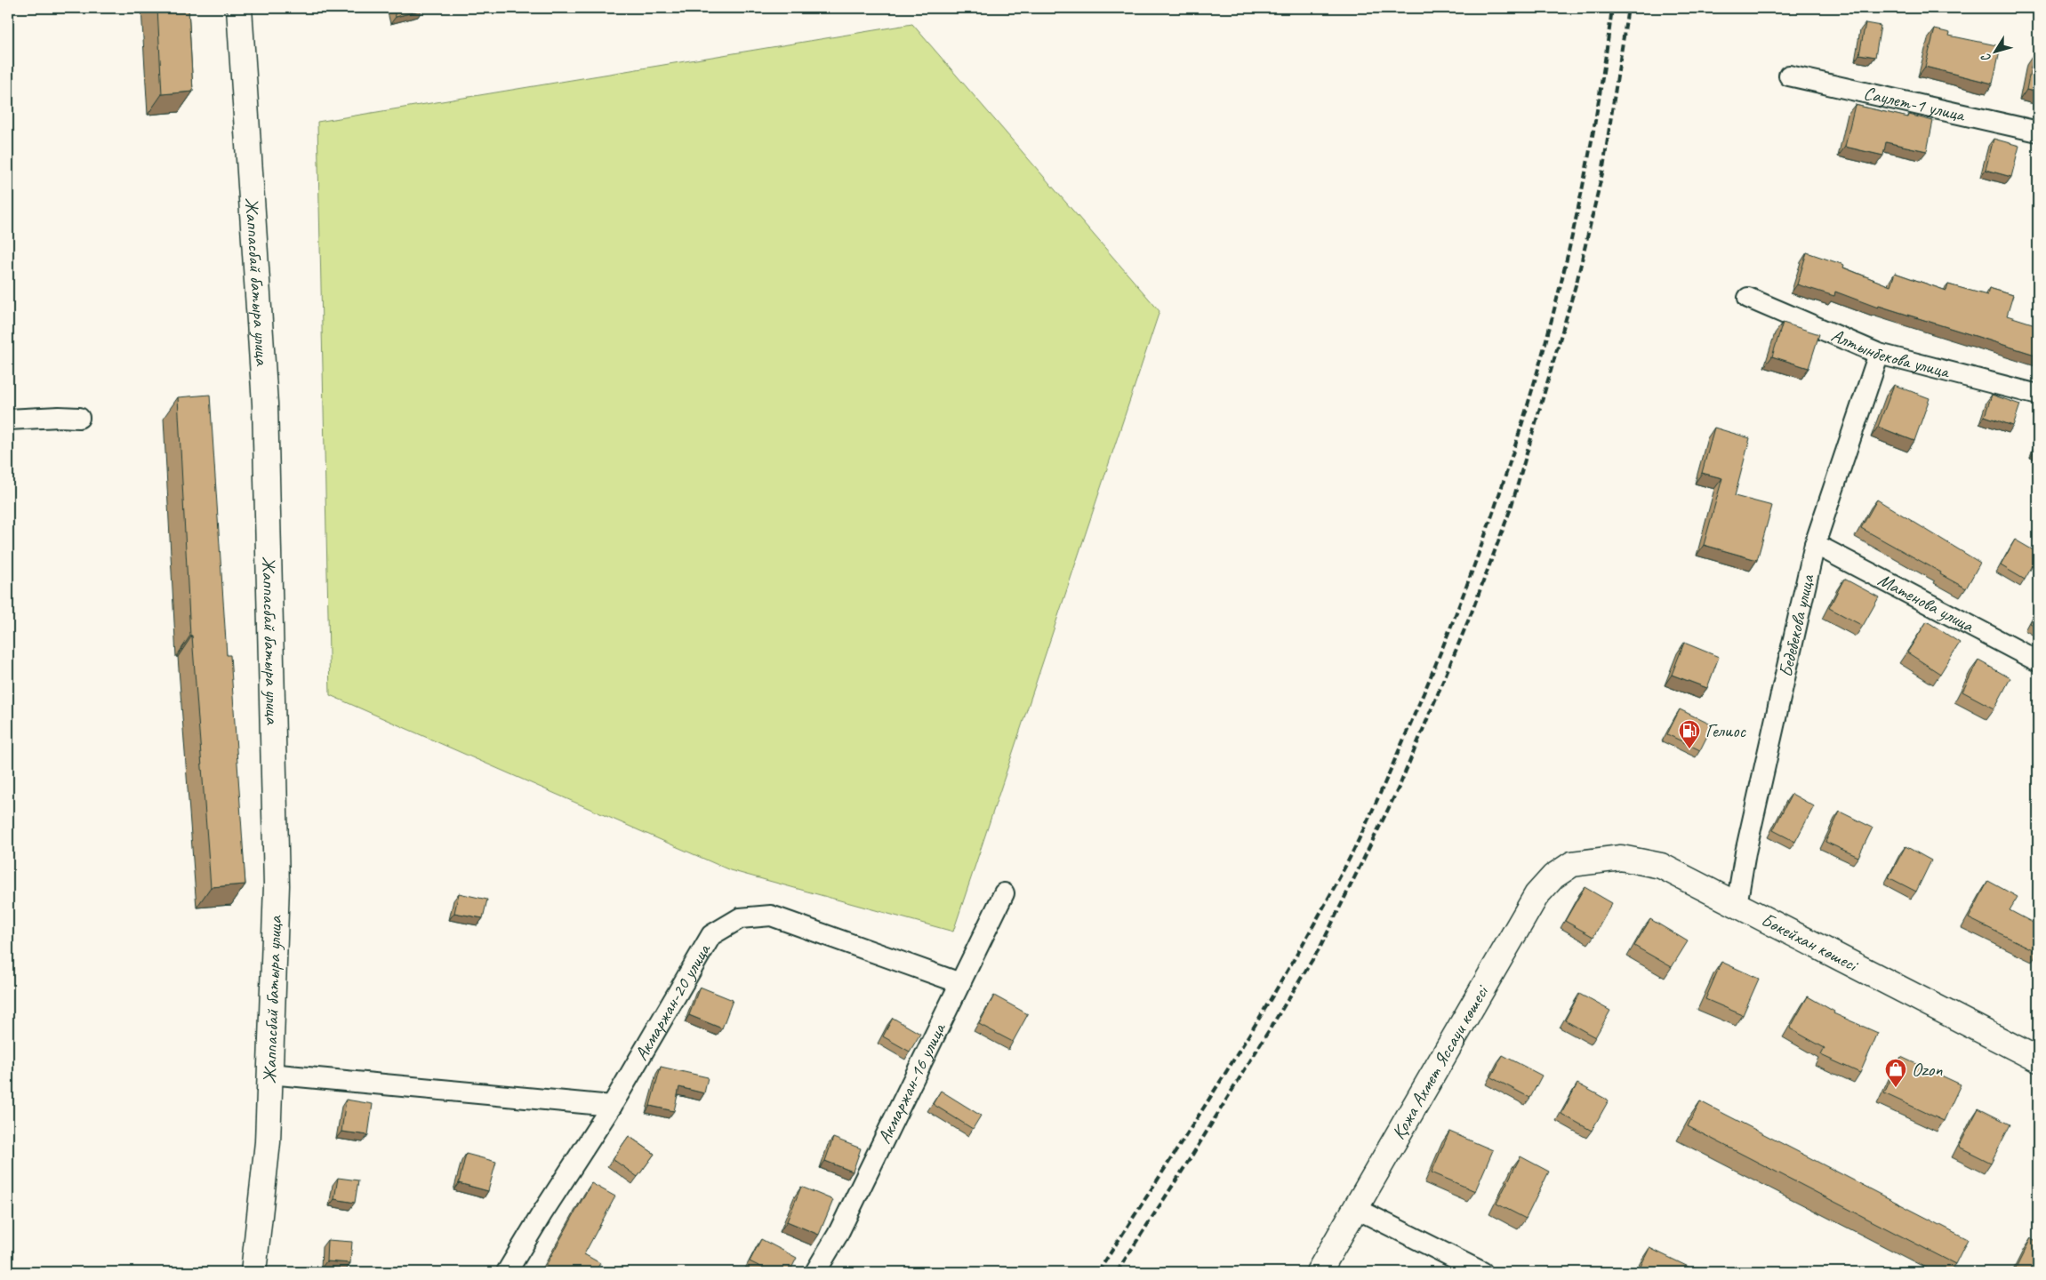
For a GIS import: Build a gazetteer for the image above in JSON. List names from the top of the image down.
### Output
{
  "streets": {
    "main road": ["Жаппасбай батыра улица", "Бөкейхан көшесі", "Қожа Ахмет Яссауи көшесі"],
    "street": [
      "Саулет-1 улица",
      "Алтынбекова улица",
      "Матенова улица",
      "Бедебекова улица",
      "Акмаржан-20 улица",
      "Акмаржан-16 улица"
    ]
  },
  "crossings": [
    ["Алтынбекова улица", "Бедебекова улица"],
    ["Матенова улица", "Бедебекова улица"],
    ["Бедебекова улица", "Бөкейхан көшесі"],
    ["Бөкейхан көшесі", "Қожа Ахмет Яссауи көшесі"],
    ["Акмаржан-20 улица", "Акмаржан-16 улица"]
  ],
  "places": {
    "fuel station": ["Гелиос"],
    "shop": ["Ozon"]
  },
  "north": "bottom left"
}
